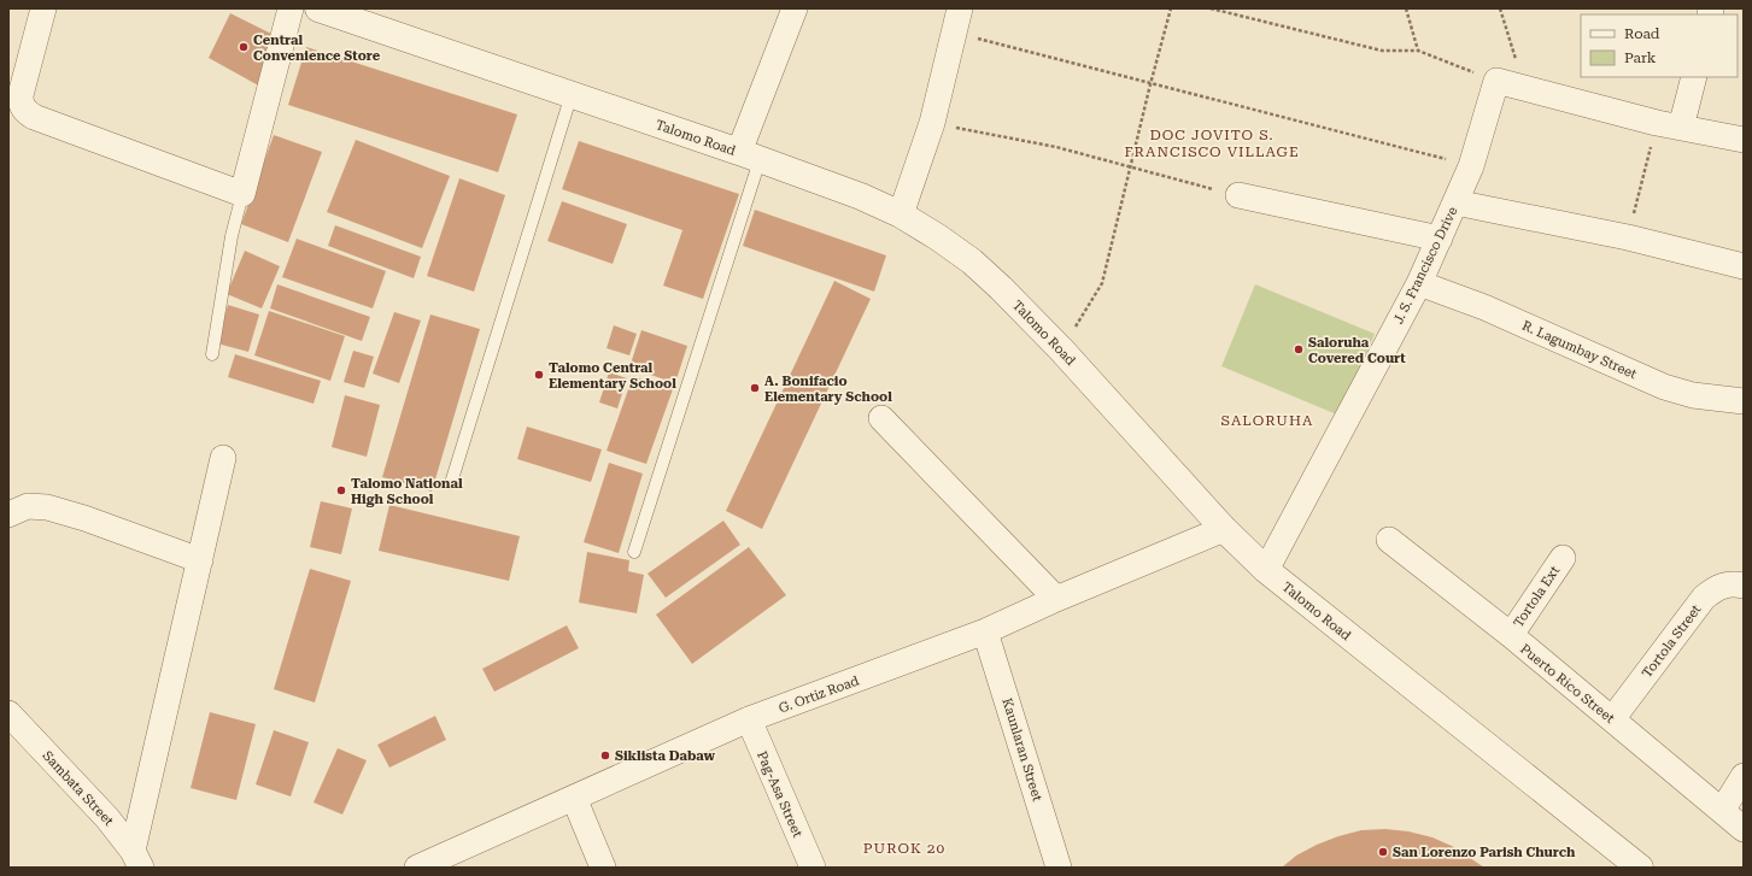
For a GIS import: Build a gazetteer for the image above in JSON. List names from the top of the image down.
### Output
{
  "streets": {
    "street": [
      "Talomo Road",
      "J. S. Francisco Drive",
      "R. Lagumbay Street",
      "Tortola Ext",
      "Tortola Street",
      "Puerto Rico Street",
      "G. Ortiz Road",
      "Kaunlaran Street",
      "Sambata Street",
      "Pag-Asa Street"
    ]
  },
  "crossings": [
    ["Talomo Road", "J. S. Francisco Drive"],
    ["Talomo Road", "G. Ortiz Road"],
    ["J. S. Francisco Drive", "R. Lagumbay Street"],
    ["Tortola Ext", "Puerto Rico Street"],
    ["Tortola Street", "Puerto Rico Street"],
    ["G. Ortiz Road", "Kaunlaran Street"],
    ["G. Ortiz Road", "Pag-Asa Street"]
  ],
  "districts": ["DOC JOVITO S. FRANCISCO VILLAGE", "SALORUHA", "PUROK 20"],
  "places": [
    "Central Convenience Store",
    "Saloruha Covered Court",
    "Talomo Central Elementary School",
    "A. Bonifacio Elementary School",
    "Talomo National High School",
    "Siklista Dabaw",
    "San Lorenzo Parish Church"
  ],
  "legend": ["Road", "Park"]
}
